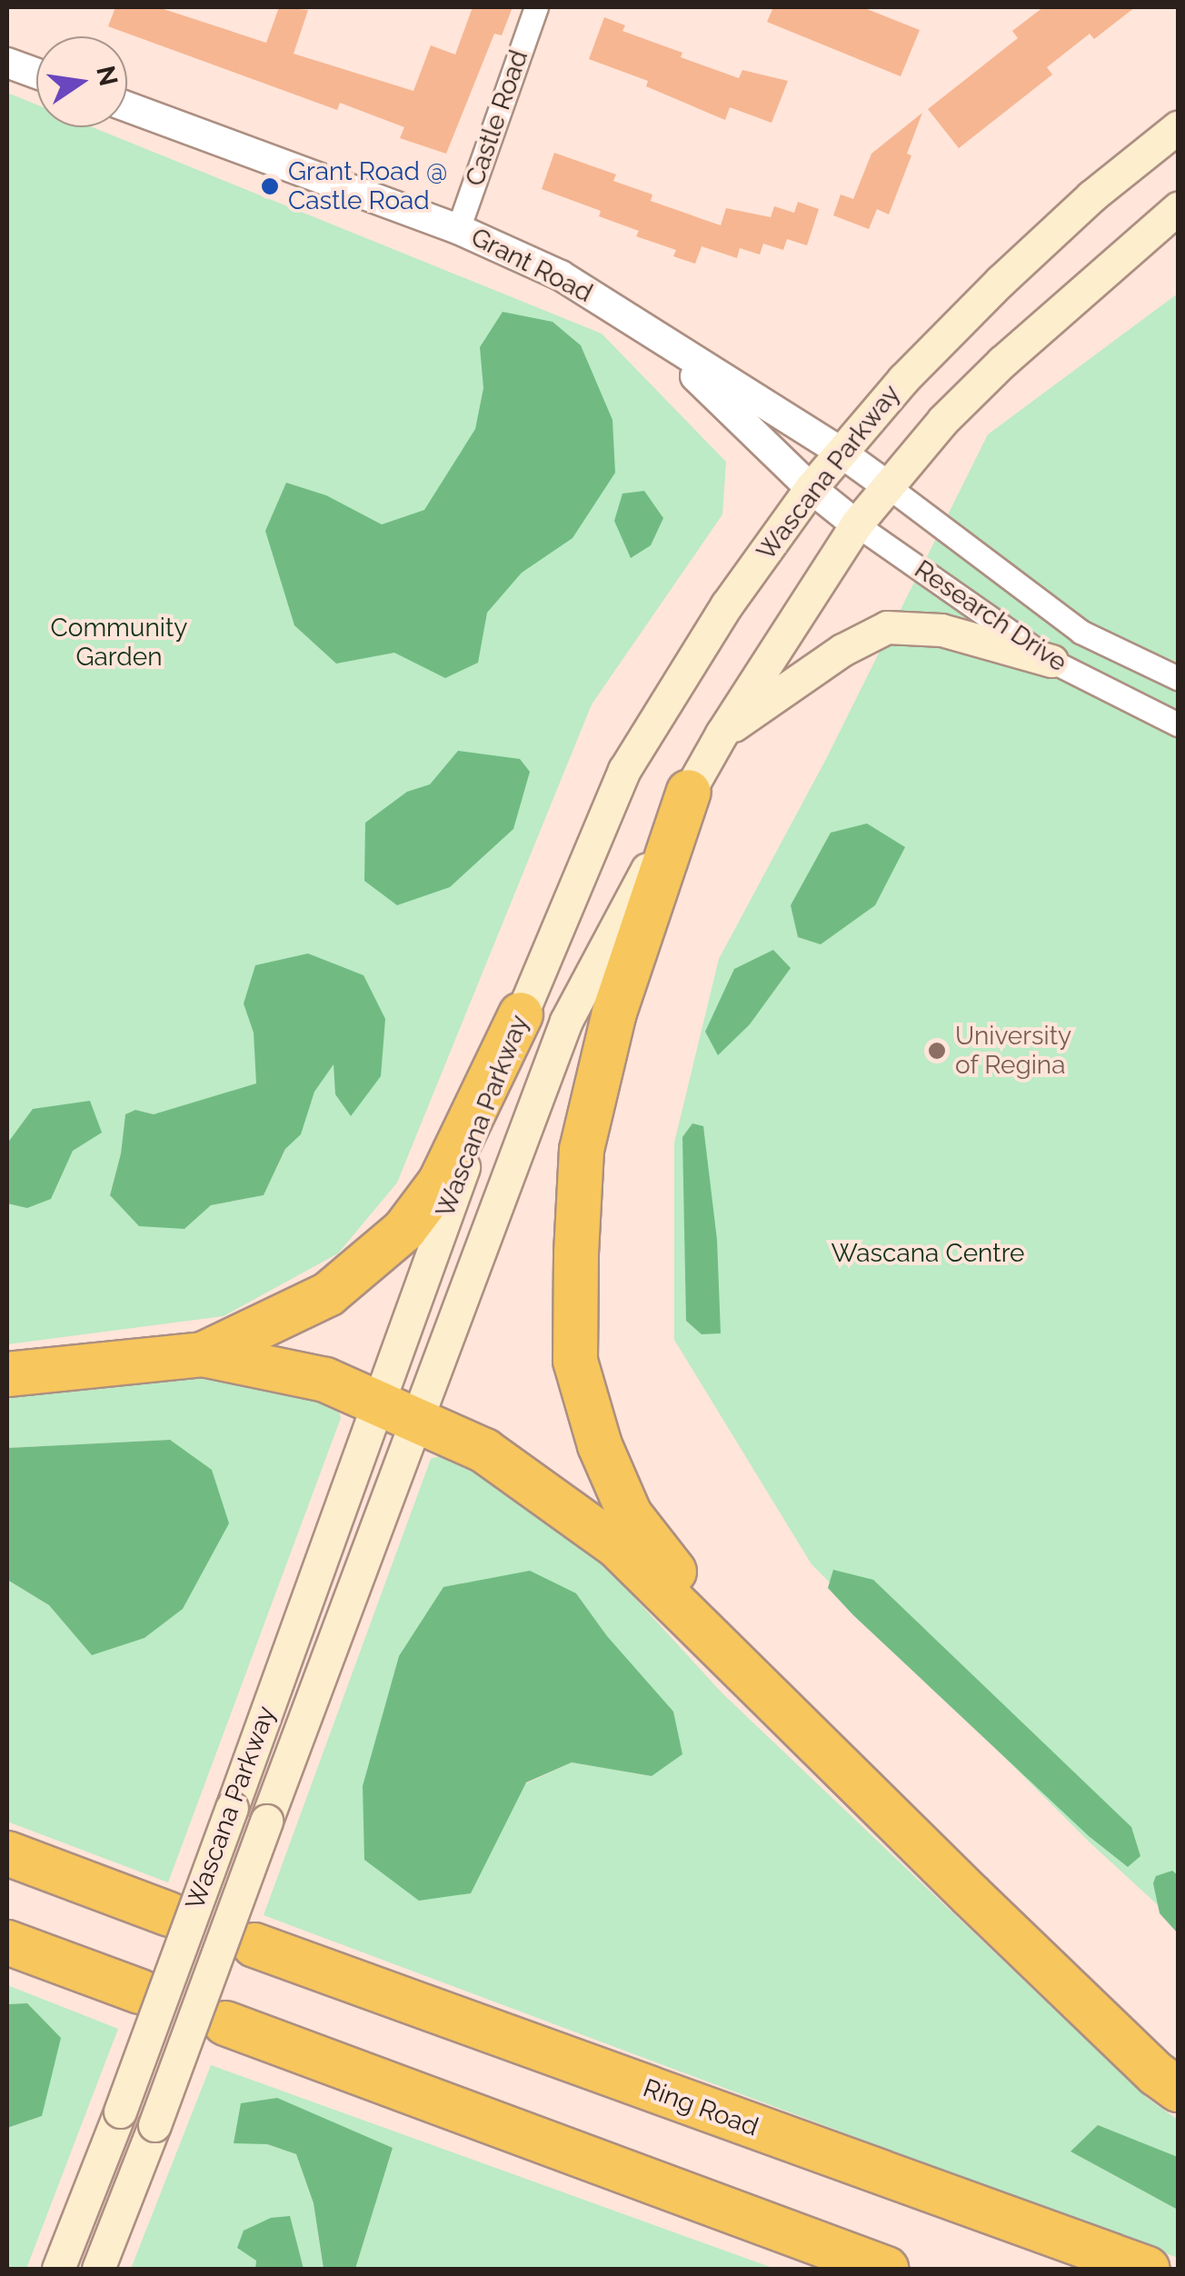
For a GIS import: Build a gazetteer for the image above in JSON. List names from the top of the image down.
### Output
{
  "streets": {
    "highway": ["Ring Road"],
    "main road": ["Wascana Parkway"],
    "street": ["Castle Road", "Grant Road", "Research Drive"]
  },
  "crossings": [
    ["Castle Road", "Grant Road"],
    ["Grant Road", "Wascana Parkway"],
    ["Grant Road", "Research Drive"],
    ["Wascana Parkway", "Research Drive"]
  ],
  "parks": ["Community Garden", "Wascana Centre"],
  "places": ["Grant Road @ Castle Road", "University of Regina"],
  "north": "right"
}
